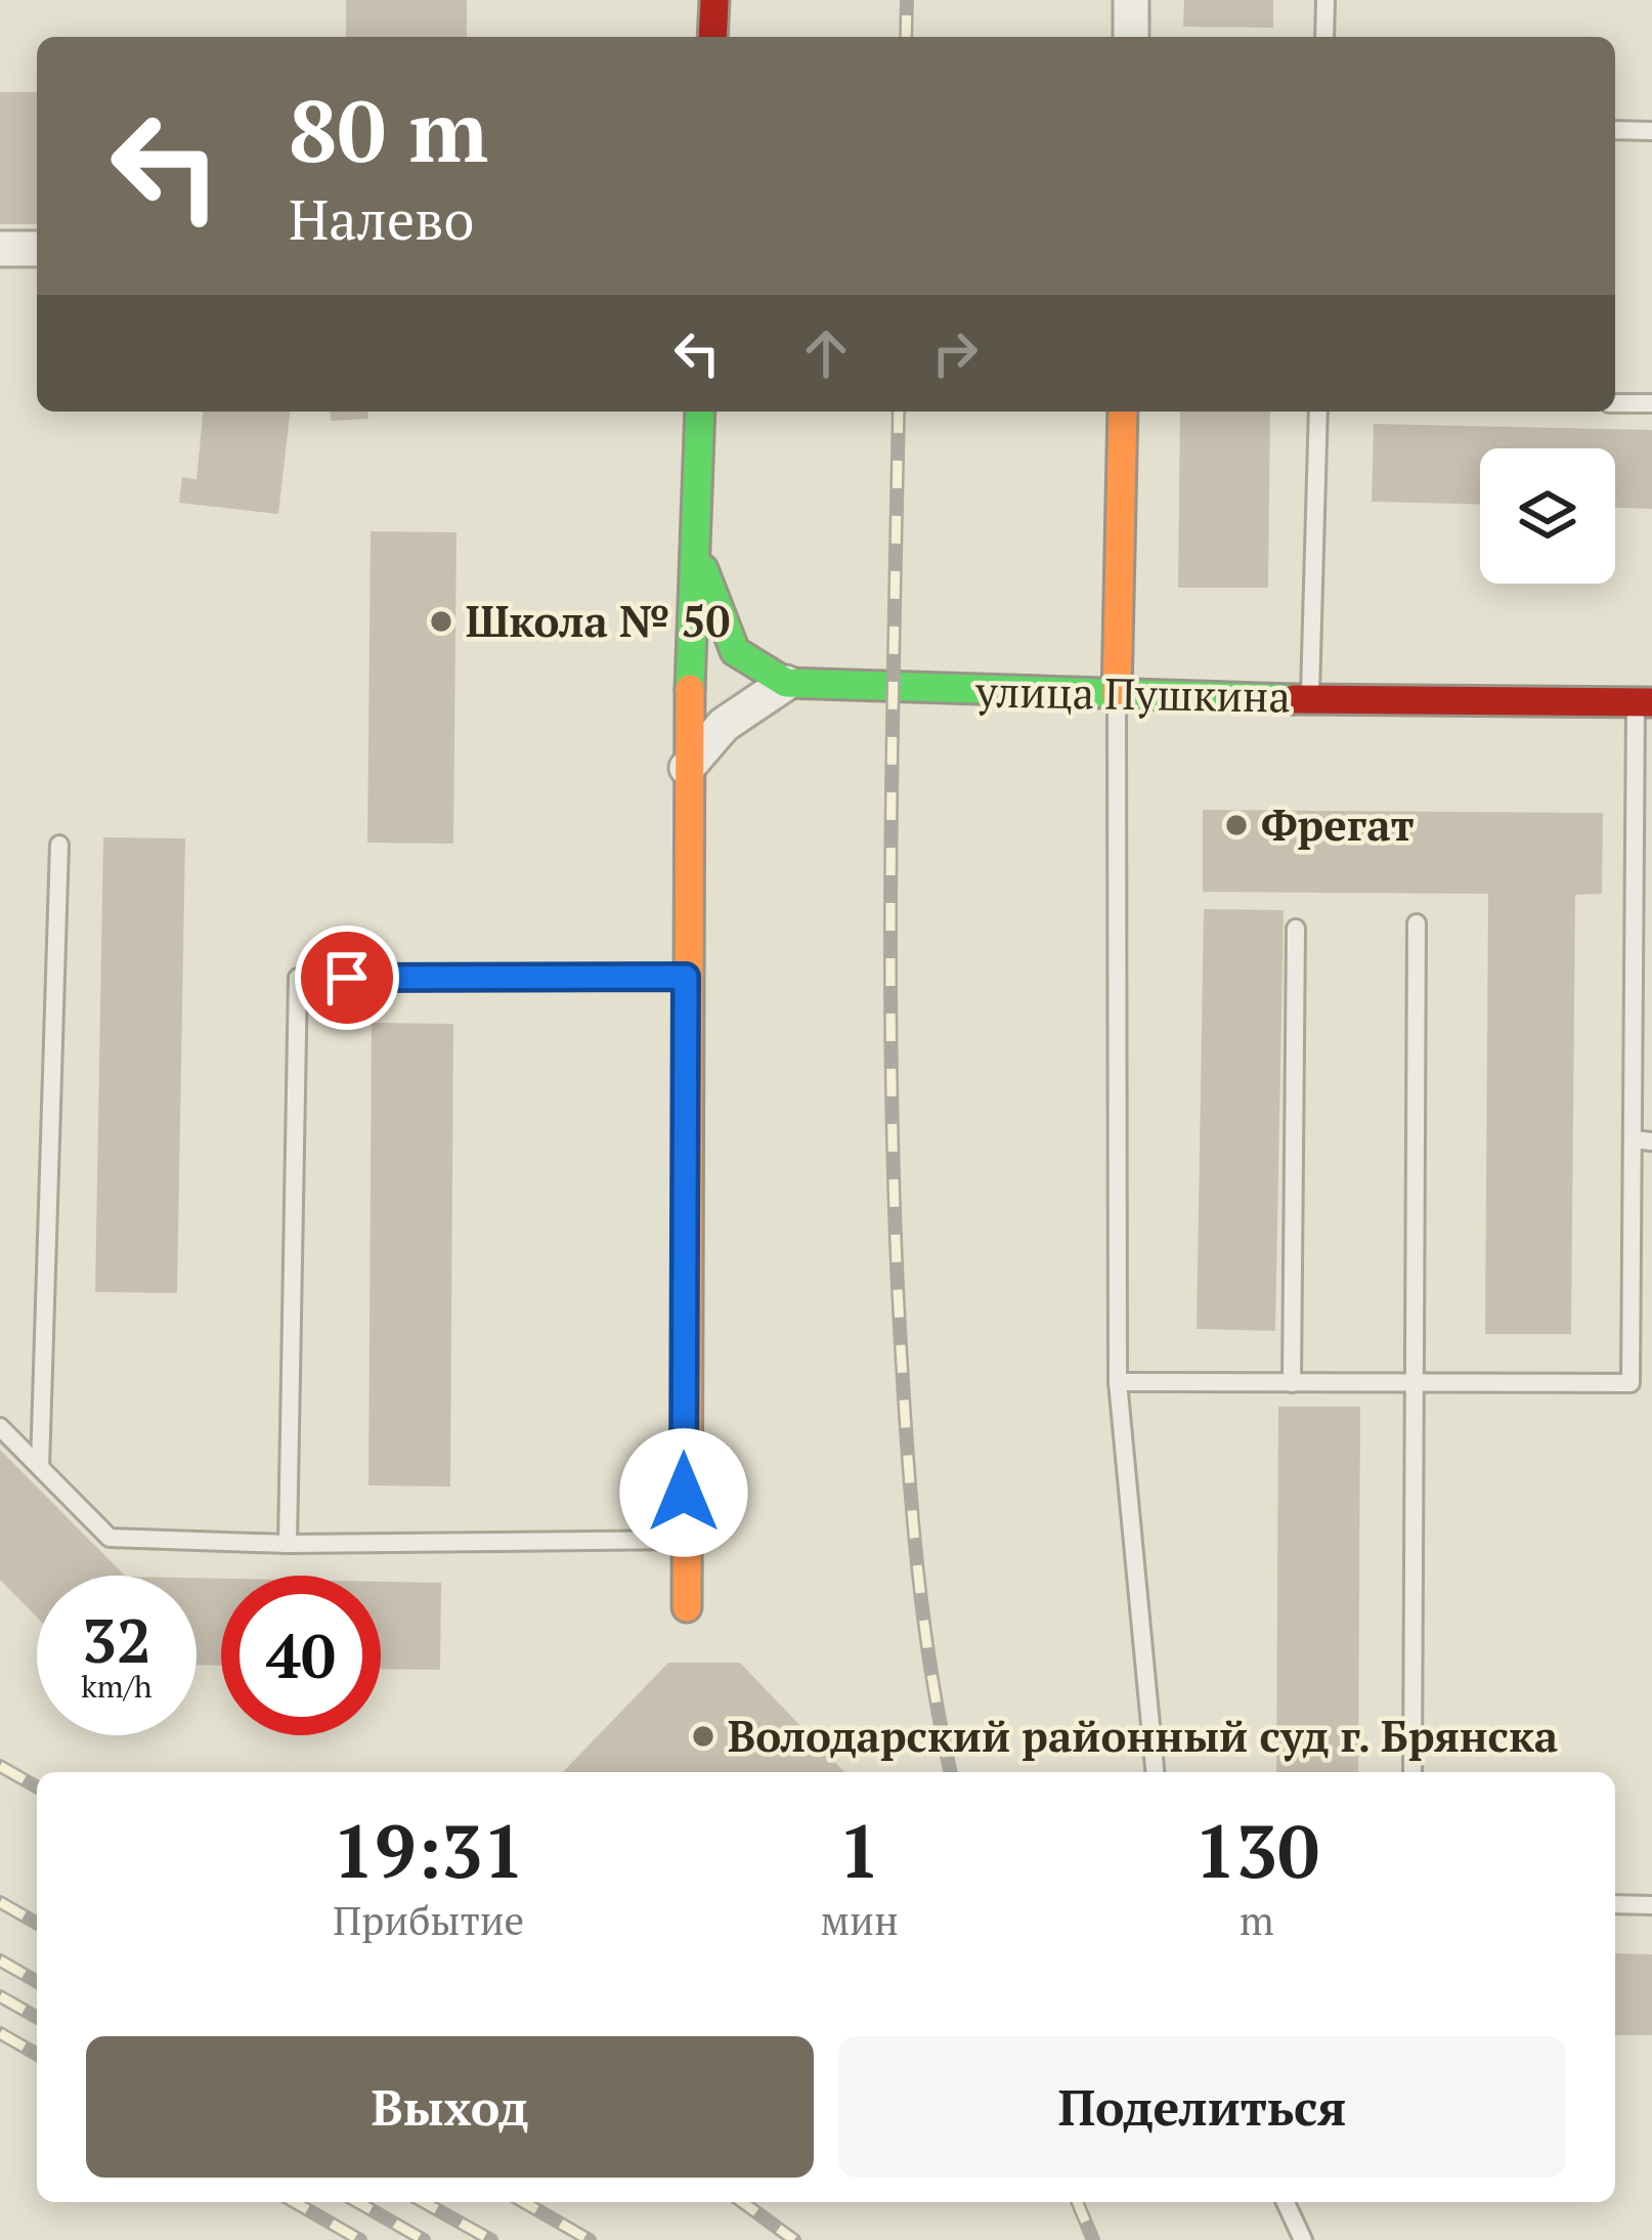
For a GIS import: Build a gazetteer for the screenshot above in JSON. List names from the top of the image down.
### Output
{
  "streets": {
    "street": ["улица Пушкина"]
  },
  "places": ["Школа № 50", "Фрегат", "Володарский районный суд г. Брянска"],
  "page": {
    "turn": ["80 m", "Налево"],
    "speed": "32 km/h",
    "limit": "40",
    "eta": [
      "19:31",
      "Прибытие",
      "1",
      "мин",
      "130",
      "m"
    ],
    "buttons": ["Выход", "Поделиться"]
  }
}
